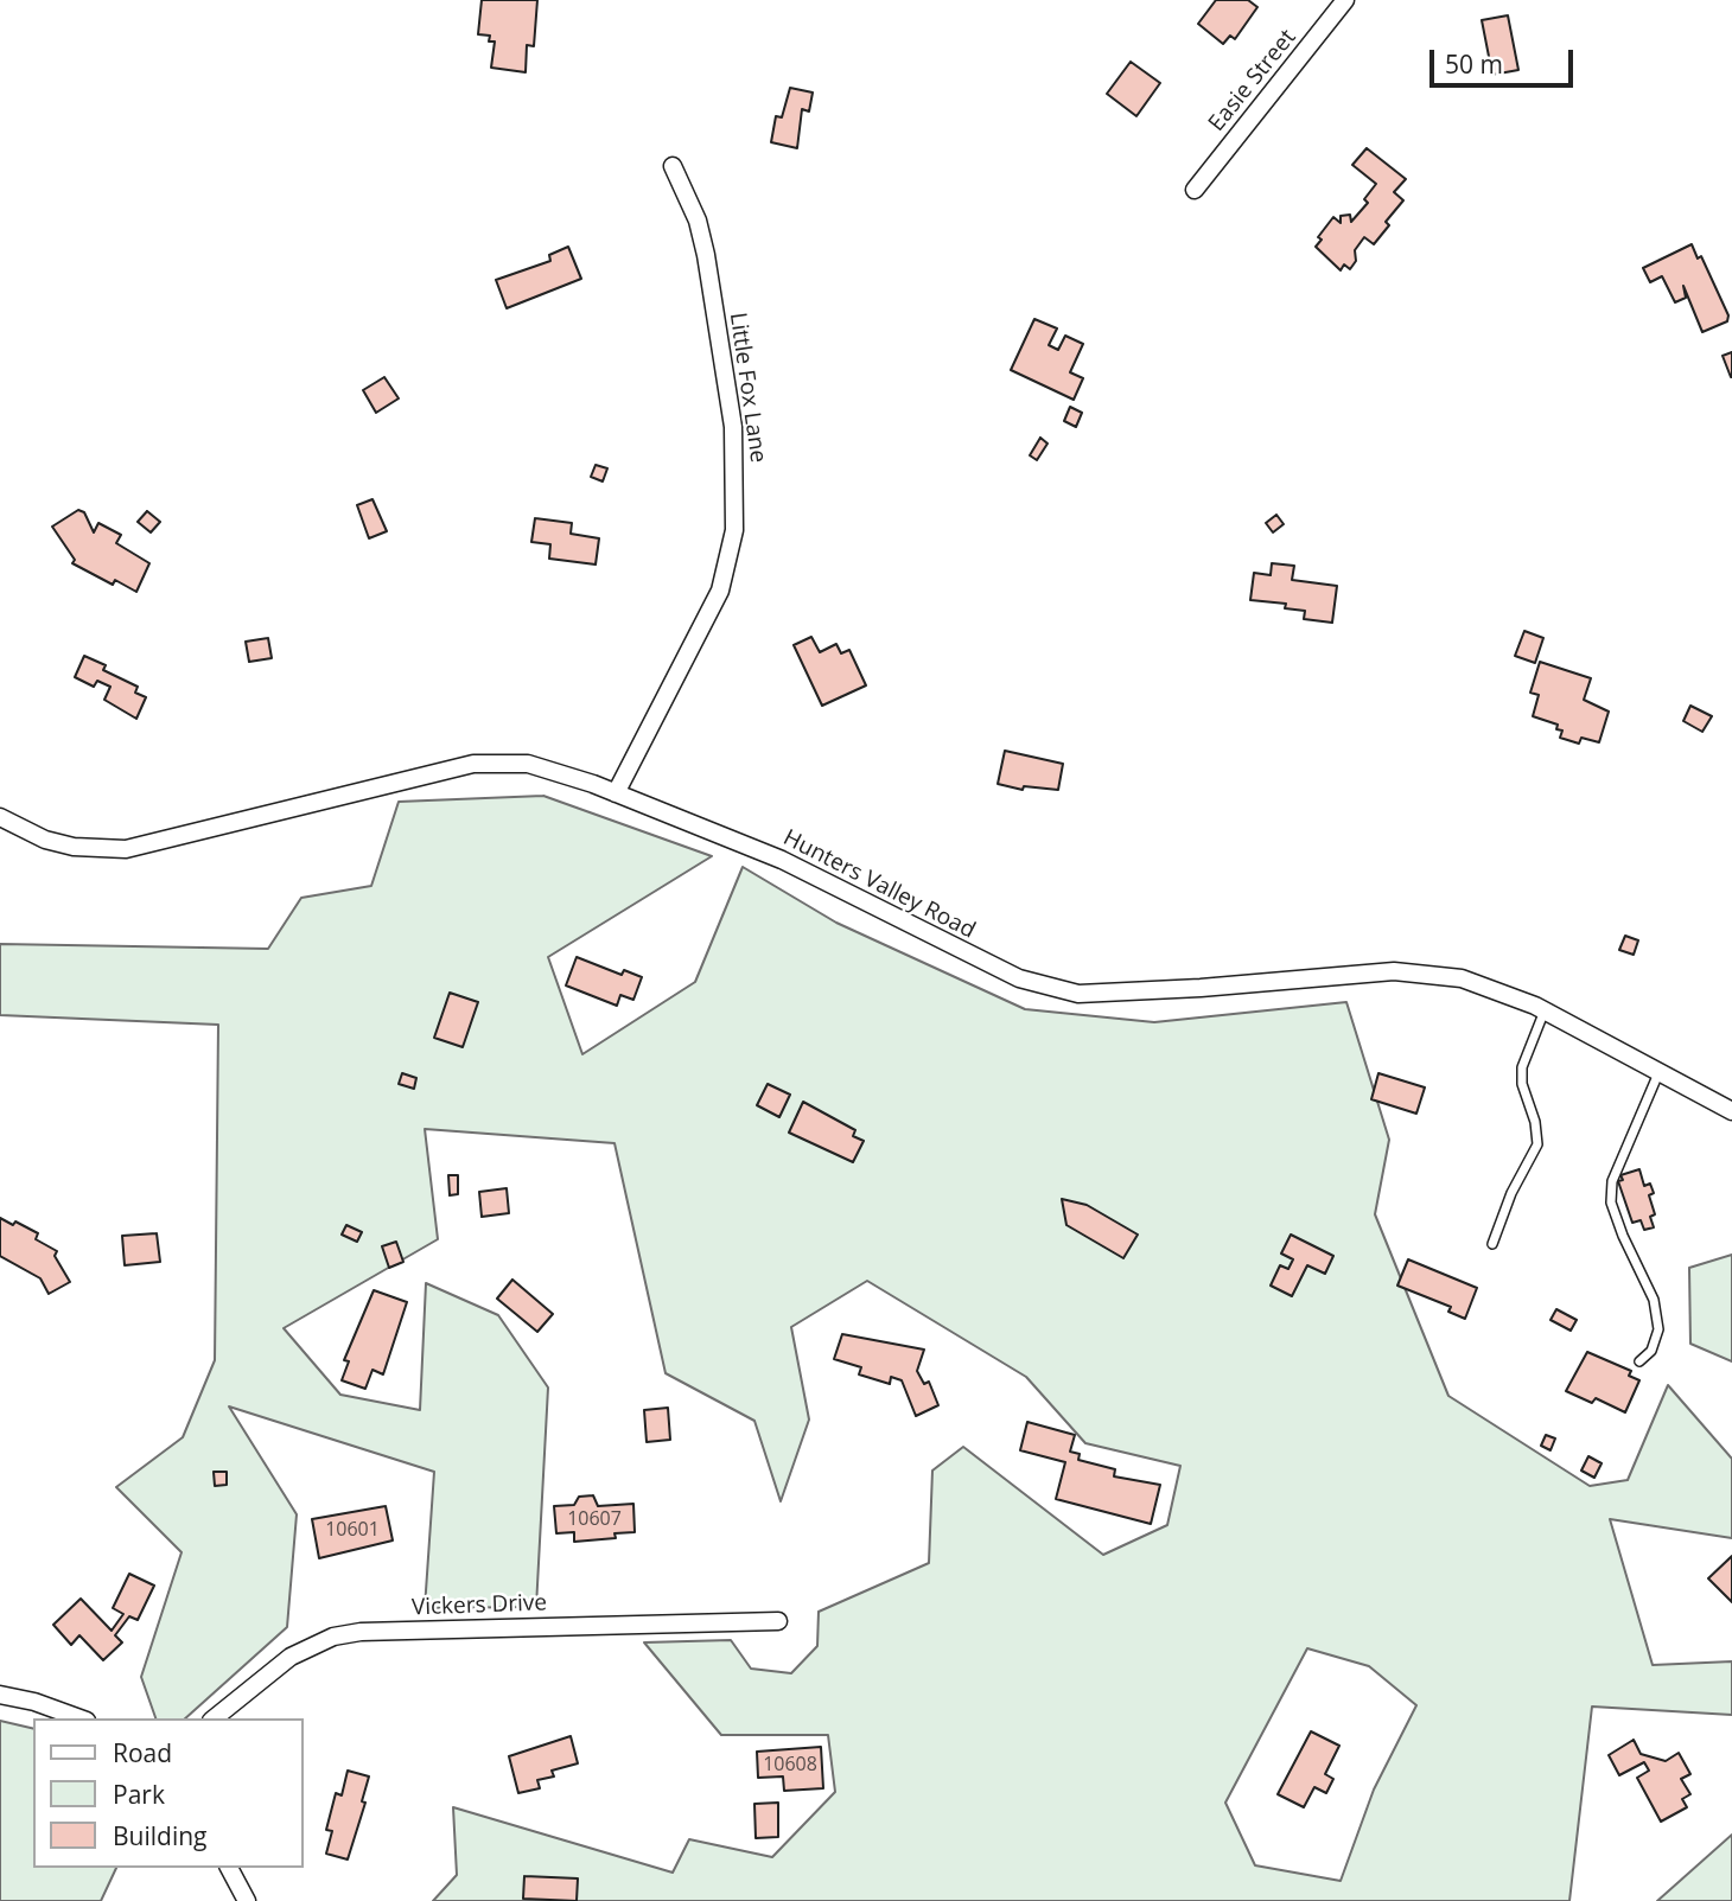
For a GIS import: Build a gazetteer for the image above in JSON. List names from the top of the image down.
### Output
{
  "streets": {
    "street": [
      "Easie Street",
      "Little Fox Lane",
      "Hunters Valley Road",
      "Vickers Drive"
    ]
  },
  "crossings": [
    ["Little Fox Lane", "Hunters Valley Road"]
  ],
  "house_numbers": ["10607", "10601", "10608"],
  "legend": ["Road", "Park", "Building"],
  "scale_bar": "50 m"
}
